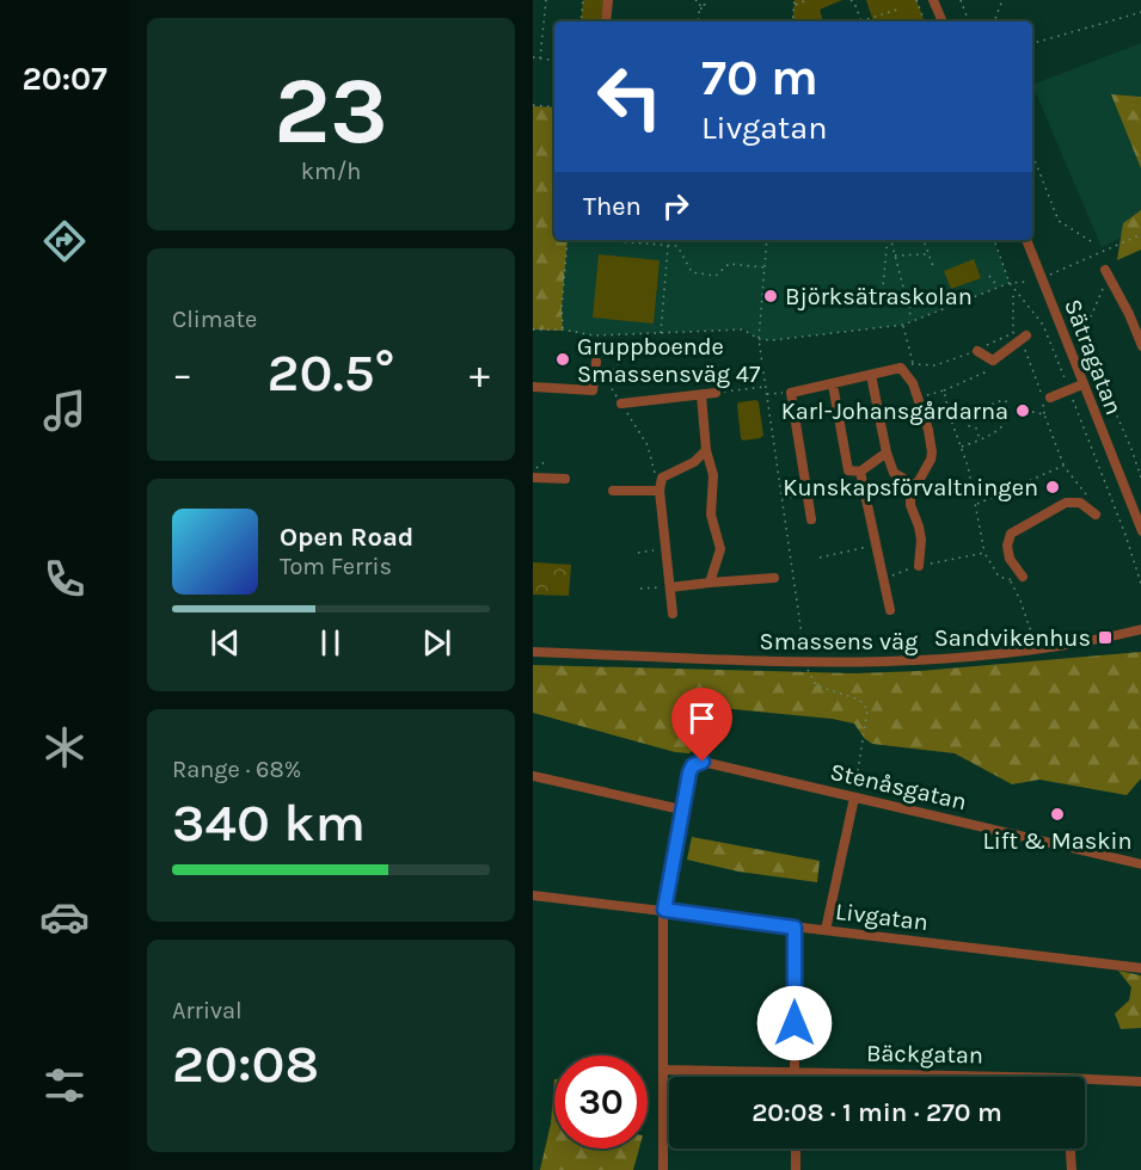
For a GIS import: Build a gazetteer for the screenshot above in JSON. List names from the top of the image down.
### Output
{
  "streets": {
    "street": [
      "Sätragatan",
      "Smassens väg",
      "Stenåsgatan",
      "Livgatan",
      "Bäckgatan"
    ]
  },
  "places": {
    "other": [
      "Björksätraskolan",
      "Gruppboende Smassensväg 47",
      "Karl-Johansgårdarna",
      "Kunskapsförvaltningen",
      "Lift & Maskin"
    ],
    "transit": ["Sandvikenhus"]
  },
  "page": {
    "tabs": "20:07",
    "tile": [
      ["23", "km/h"],
      "Climate",
      ["Range · 68%", "340 km"],
      ["Arrival", "20:08"]
    ],
    "turn": ["70 m", "Livgatan"],
    "then": "Then",
    "heat": ["−", "20.5°", "+"],
    "song": ["Open Road", "Tom Ferris"],
    "limit": "30",
    "trip": "20:08 · 1 min · 270 m"
  }
}
